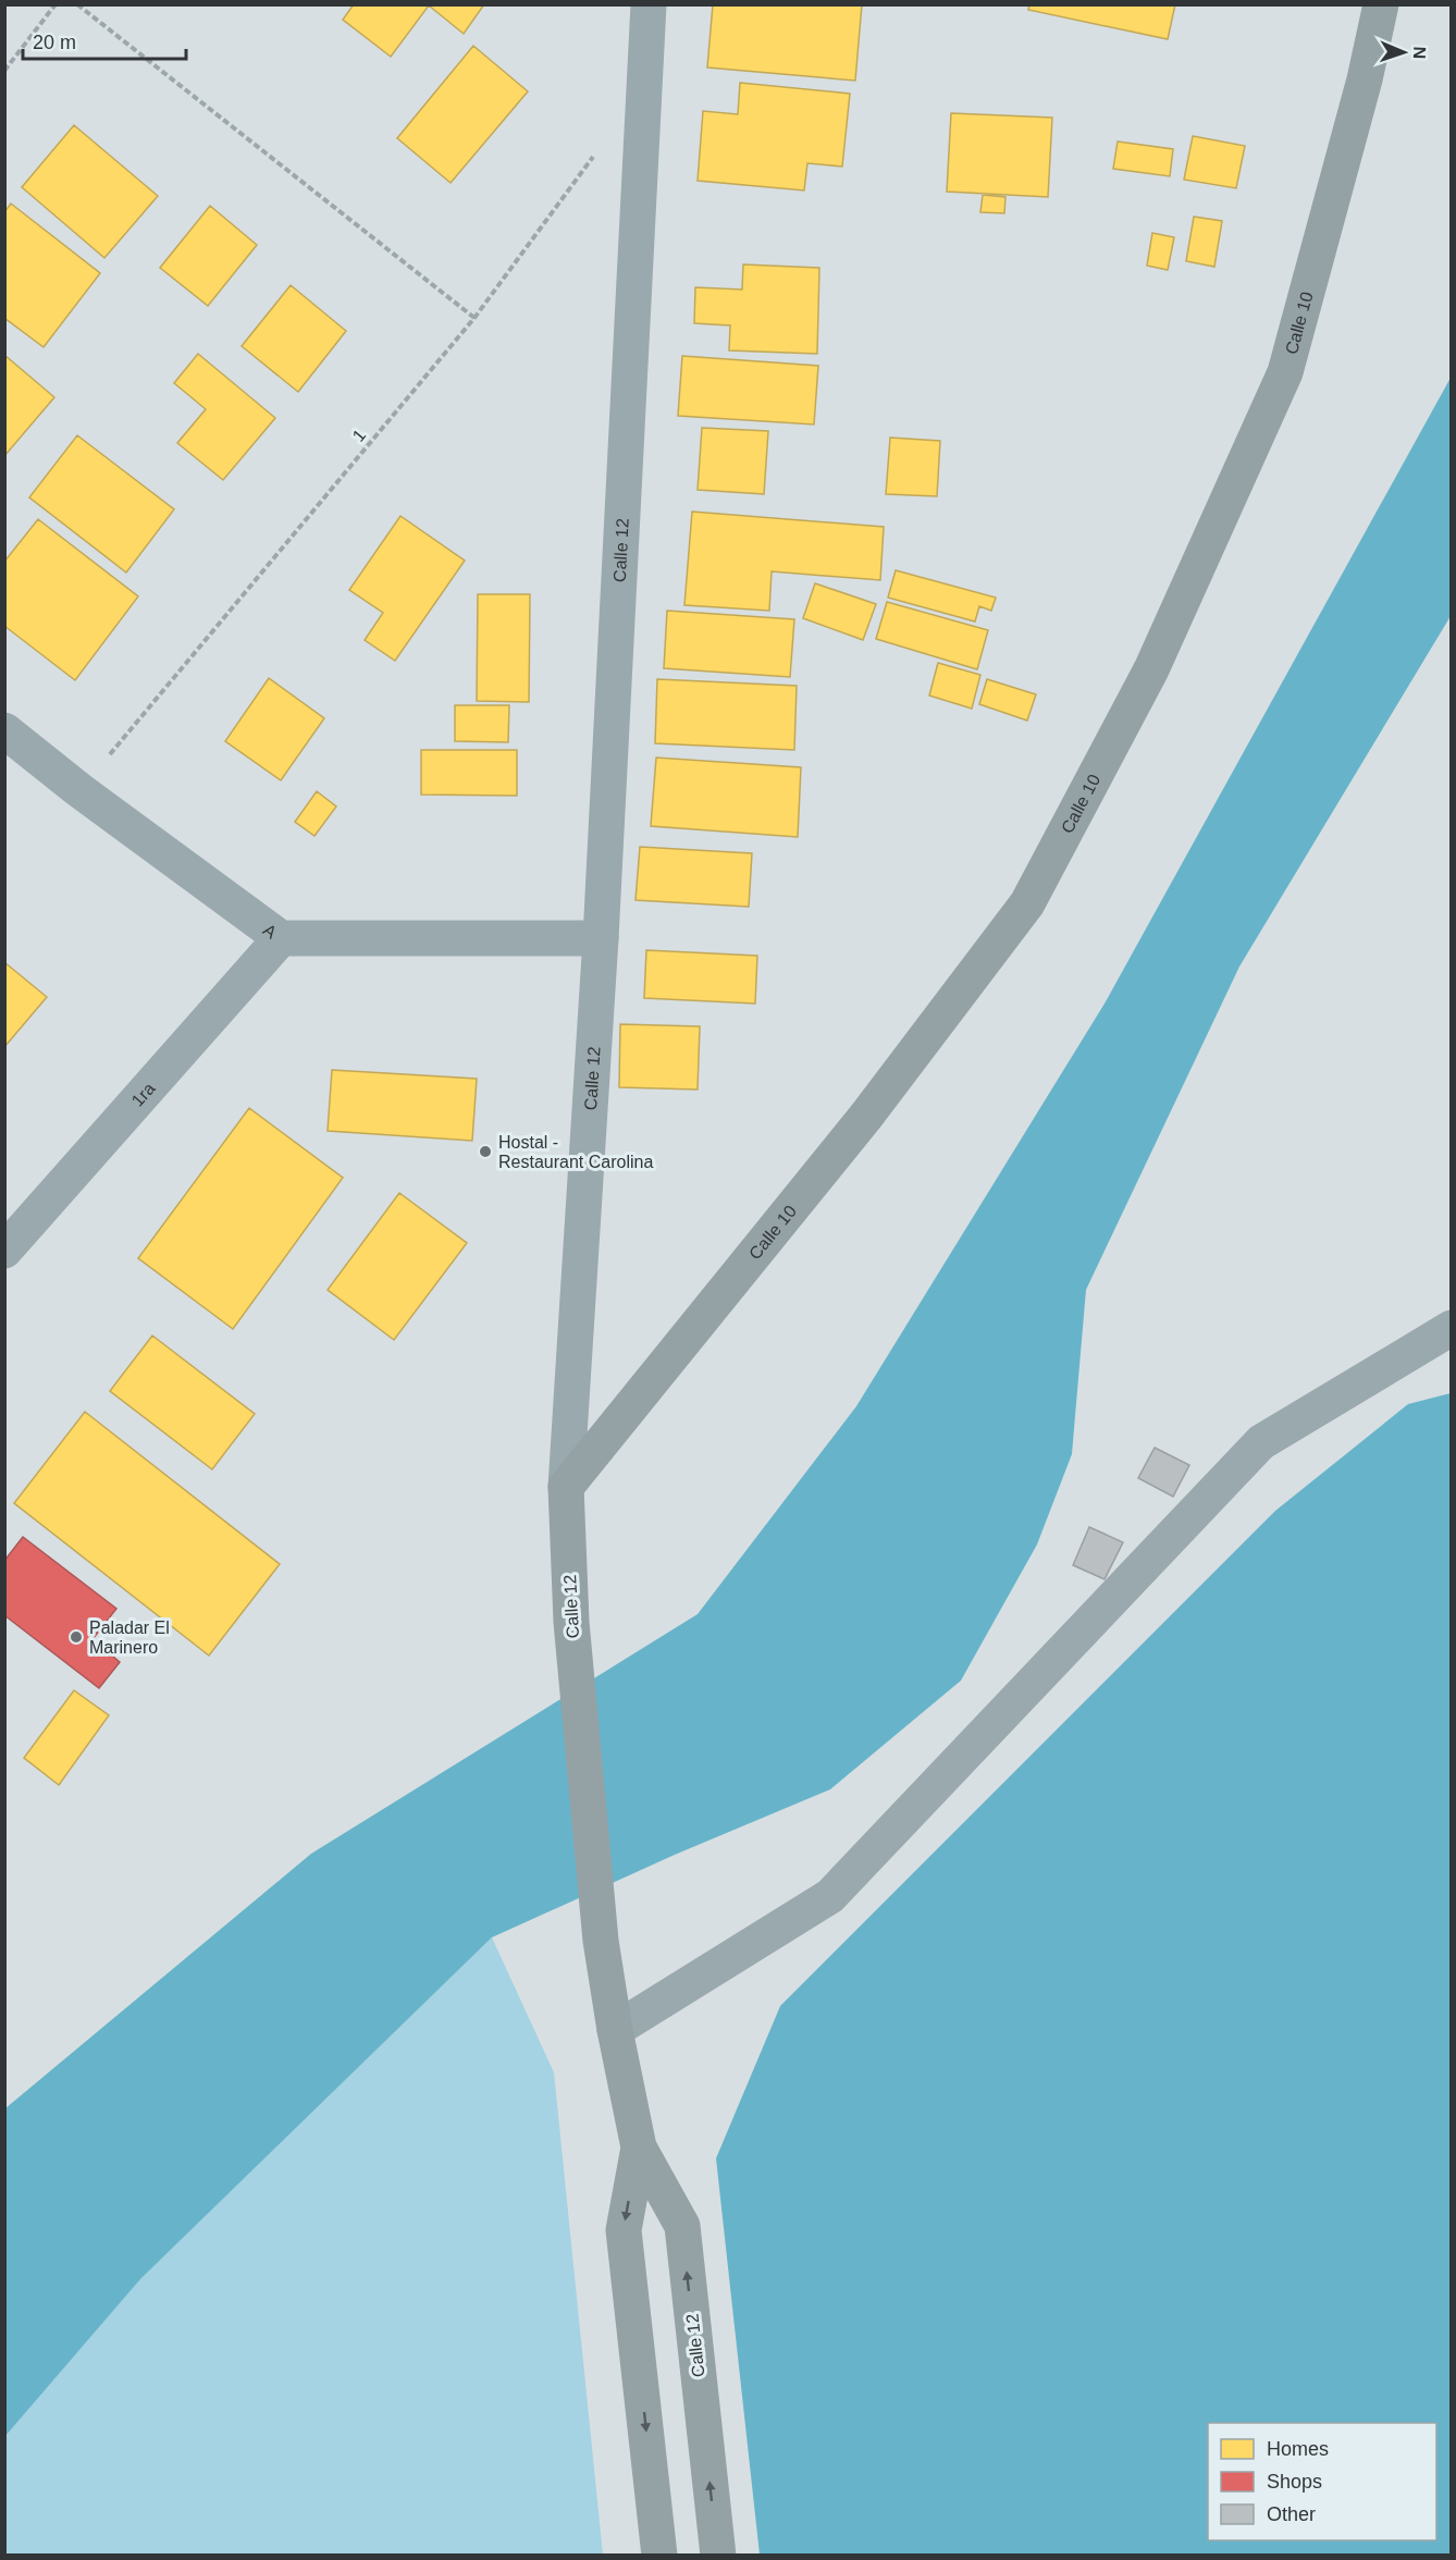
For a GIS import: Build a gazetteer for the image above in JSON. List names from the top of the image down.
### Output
{
  "streets": {
    "main road": ["Calle 10", "Calle 12"],
    "street": ["A", "1ra"],
    "path": ["1"]
  },
  "crossings": [
    ["Calle 10", "Calle 12"],
    ["1", "A"],
    ["Calle 12", "A"],
    ["A", "1ra"]
  ],
  "places": ["Hostal - Restaurant Carolina", "Paladar El Marinero"],
  "legend": ["Homes", "Shops", "Other"],
  "scale_bar": "20 m",
  "north": "right"
}
